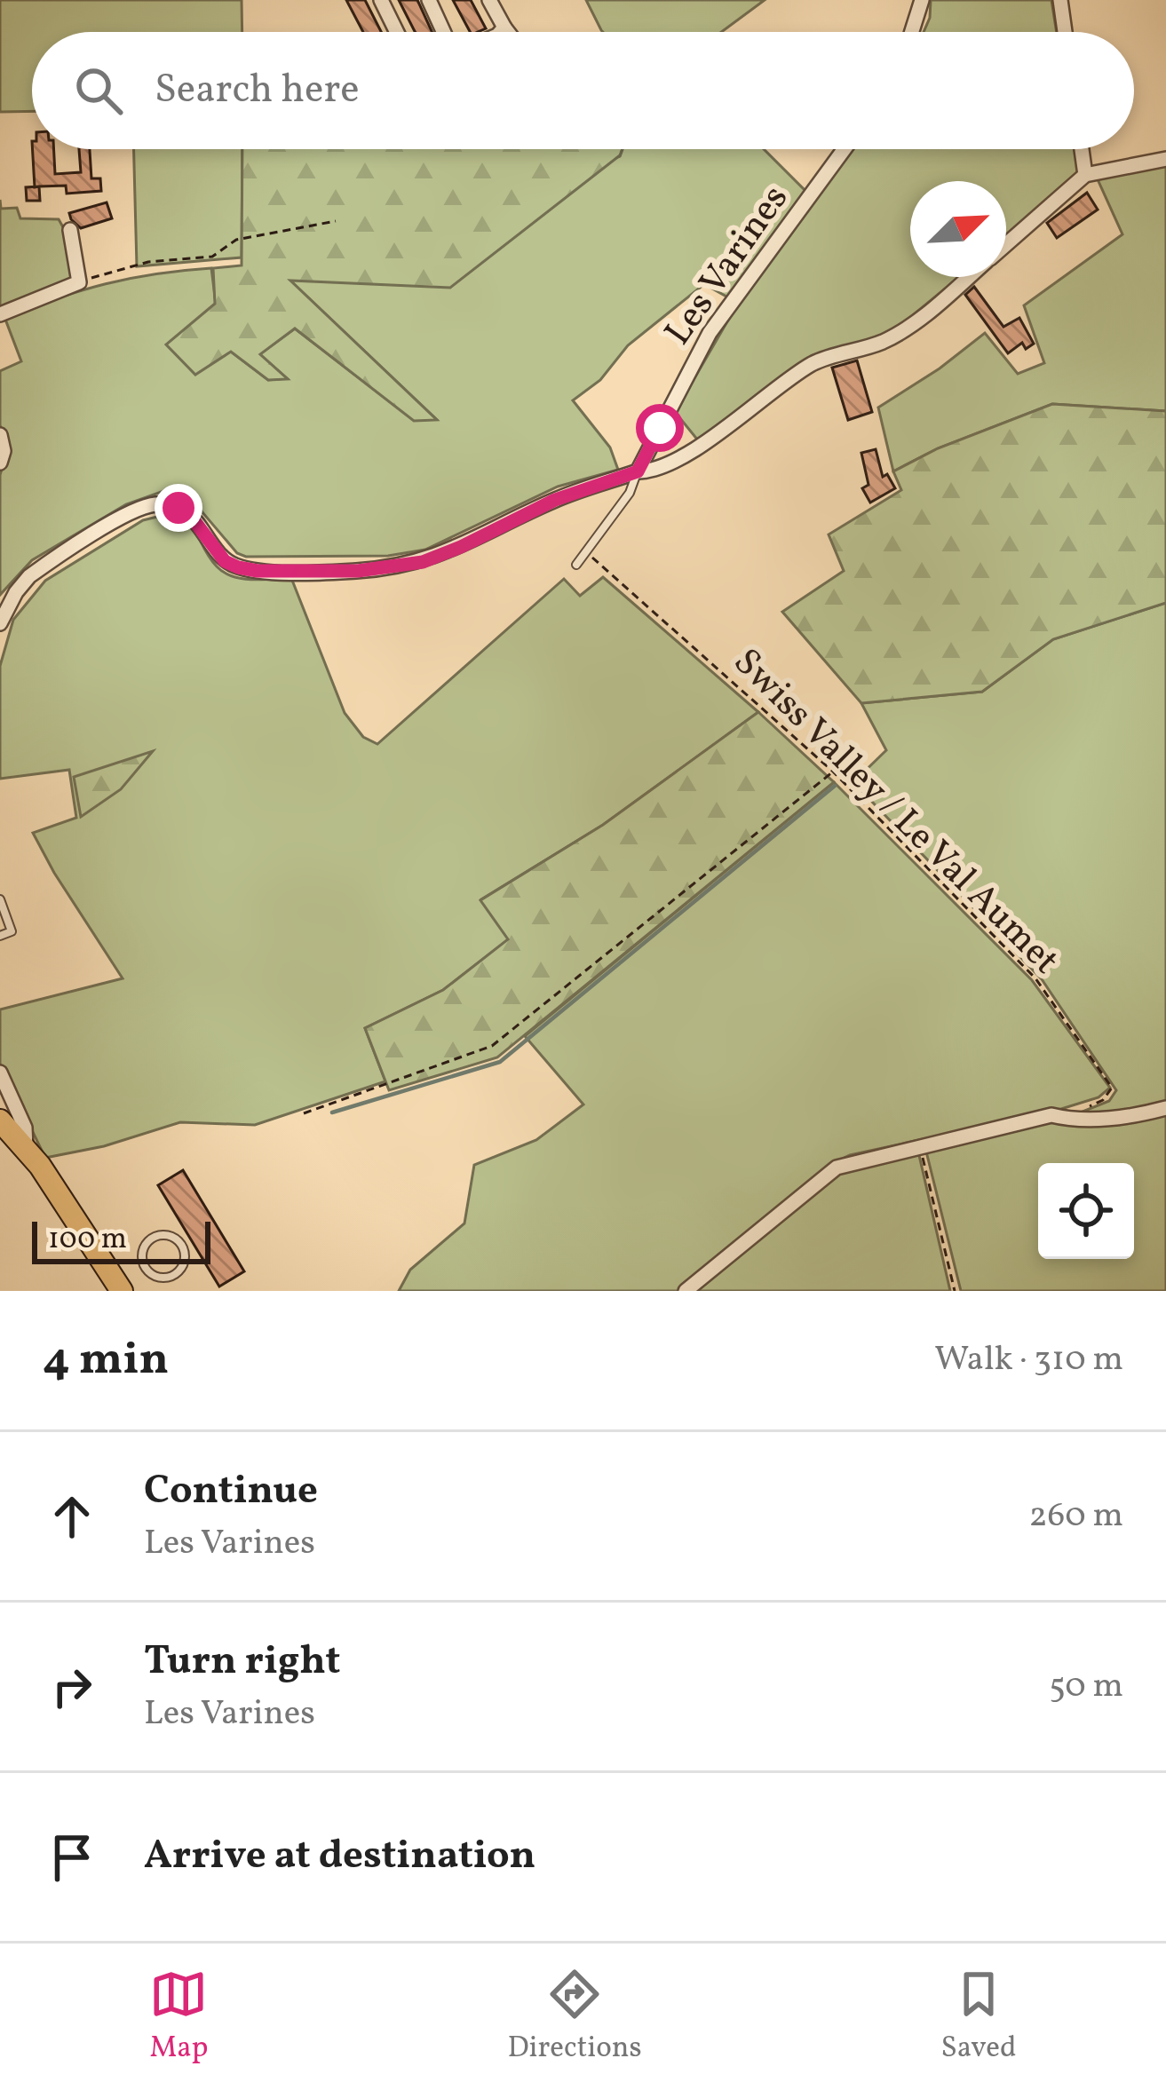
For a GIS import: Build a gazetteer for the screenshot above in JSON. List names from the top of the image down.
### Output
{
  "streets": {
    "street": ["Les Varines"],
    "path": ["Swiss Valley / Le Val Aumet"]
  },
  "scale_bar": "100 m",
  "north": "top right",
  "page": {
    "search": "Search here",
    "scale": "100 m",
    "heading": ["4 min", "Walk · 310 m"],
    "list": [
      ["Continue", "Les Varines", "260 m"],
      ["Turn right", "Les Varines", "50 m"],
      "Arrive at destination"
    ],
    "nav": ["Map", "Directions", "Saved"]
  }
}
